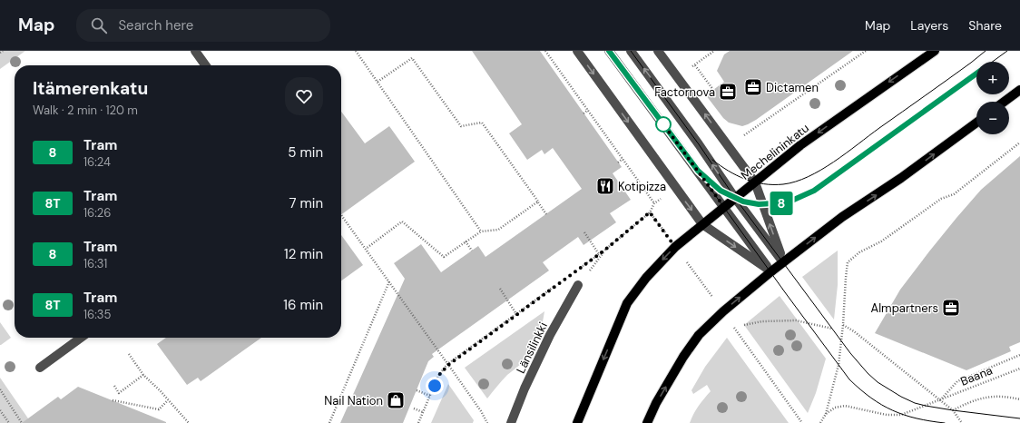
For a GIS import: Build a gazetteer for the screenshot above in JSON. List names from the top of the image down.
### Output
{
  "streets": {
    "main road": ["Mechelininkatu"],
    "street": ["Länsilinkki"],
    "path": ["Baana"]
  },
  "places": {
    "office": ["Dictamen", "Factornova", "Almpartners"],
    "restaurant": ["Kotipizza"],
    "shop": ["Nail Nation"]
  },
  "lines": ["tram line 8"],
  "page": {
    "header": "Map",
    "search": "Search here",
    "nav": ["Map", "Layers", "Share"],
    "on_map": "8",
    "map_buttons": ["+", "−"],
    "heading": ["Itämerenkatu", "Walk · 2 min · 120 m"],
    "list": [
      {
        "mark": "8",
        "name": "Tram",
        "note": "16:24",
        "value": "5 min"
      },
      {
        "mark": "8T",
        "name": "Tram",
        "note": "16:26",
        "value": "7 min"
      },
      {
        "mark": "8",
        "name": "Tram",
        "note": "16:31",
        "value": "12 min"
      },
      {
        "mark": "8T",
        "name": "Tram",
        "note": "16:35",
        "value": "16 min"
      }
    ]
  }
}
